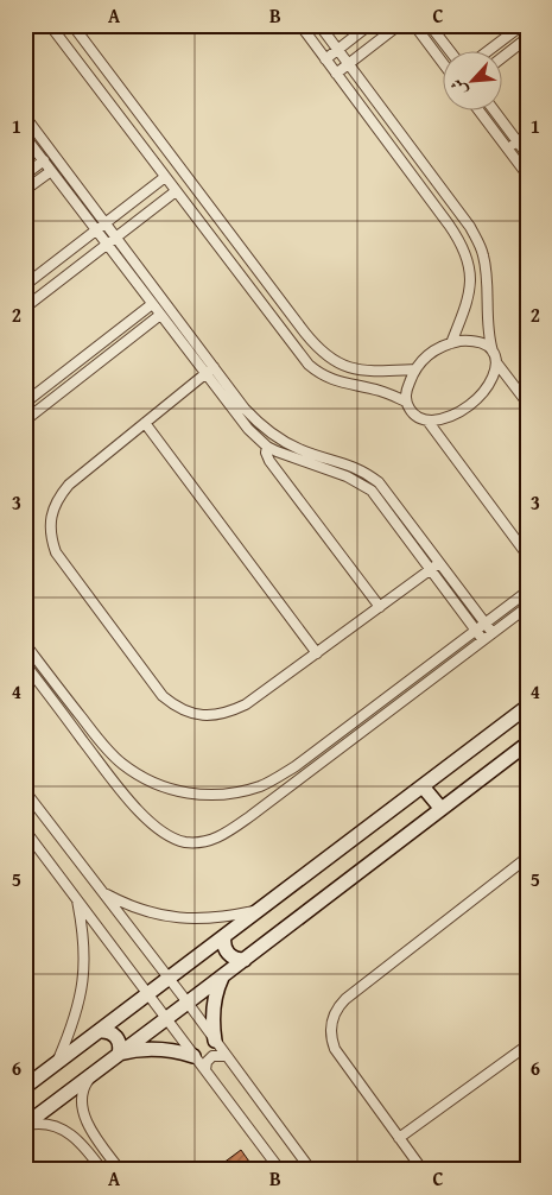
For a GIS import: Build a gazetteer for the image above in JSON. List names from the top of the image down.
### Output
{
  "north": "bottom left",
  "grid": {
    "columns": ["A", "B", "C"],
    "rows": [
      "1",
      "2",
      "3",
      "4",
      "5",
      "6"
    ]
  }
}
